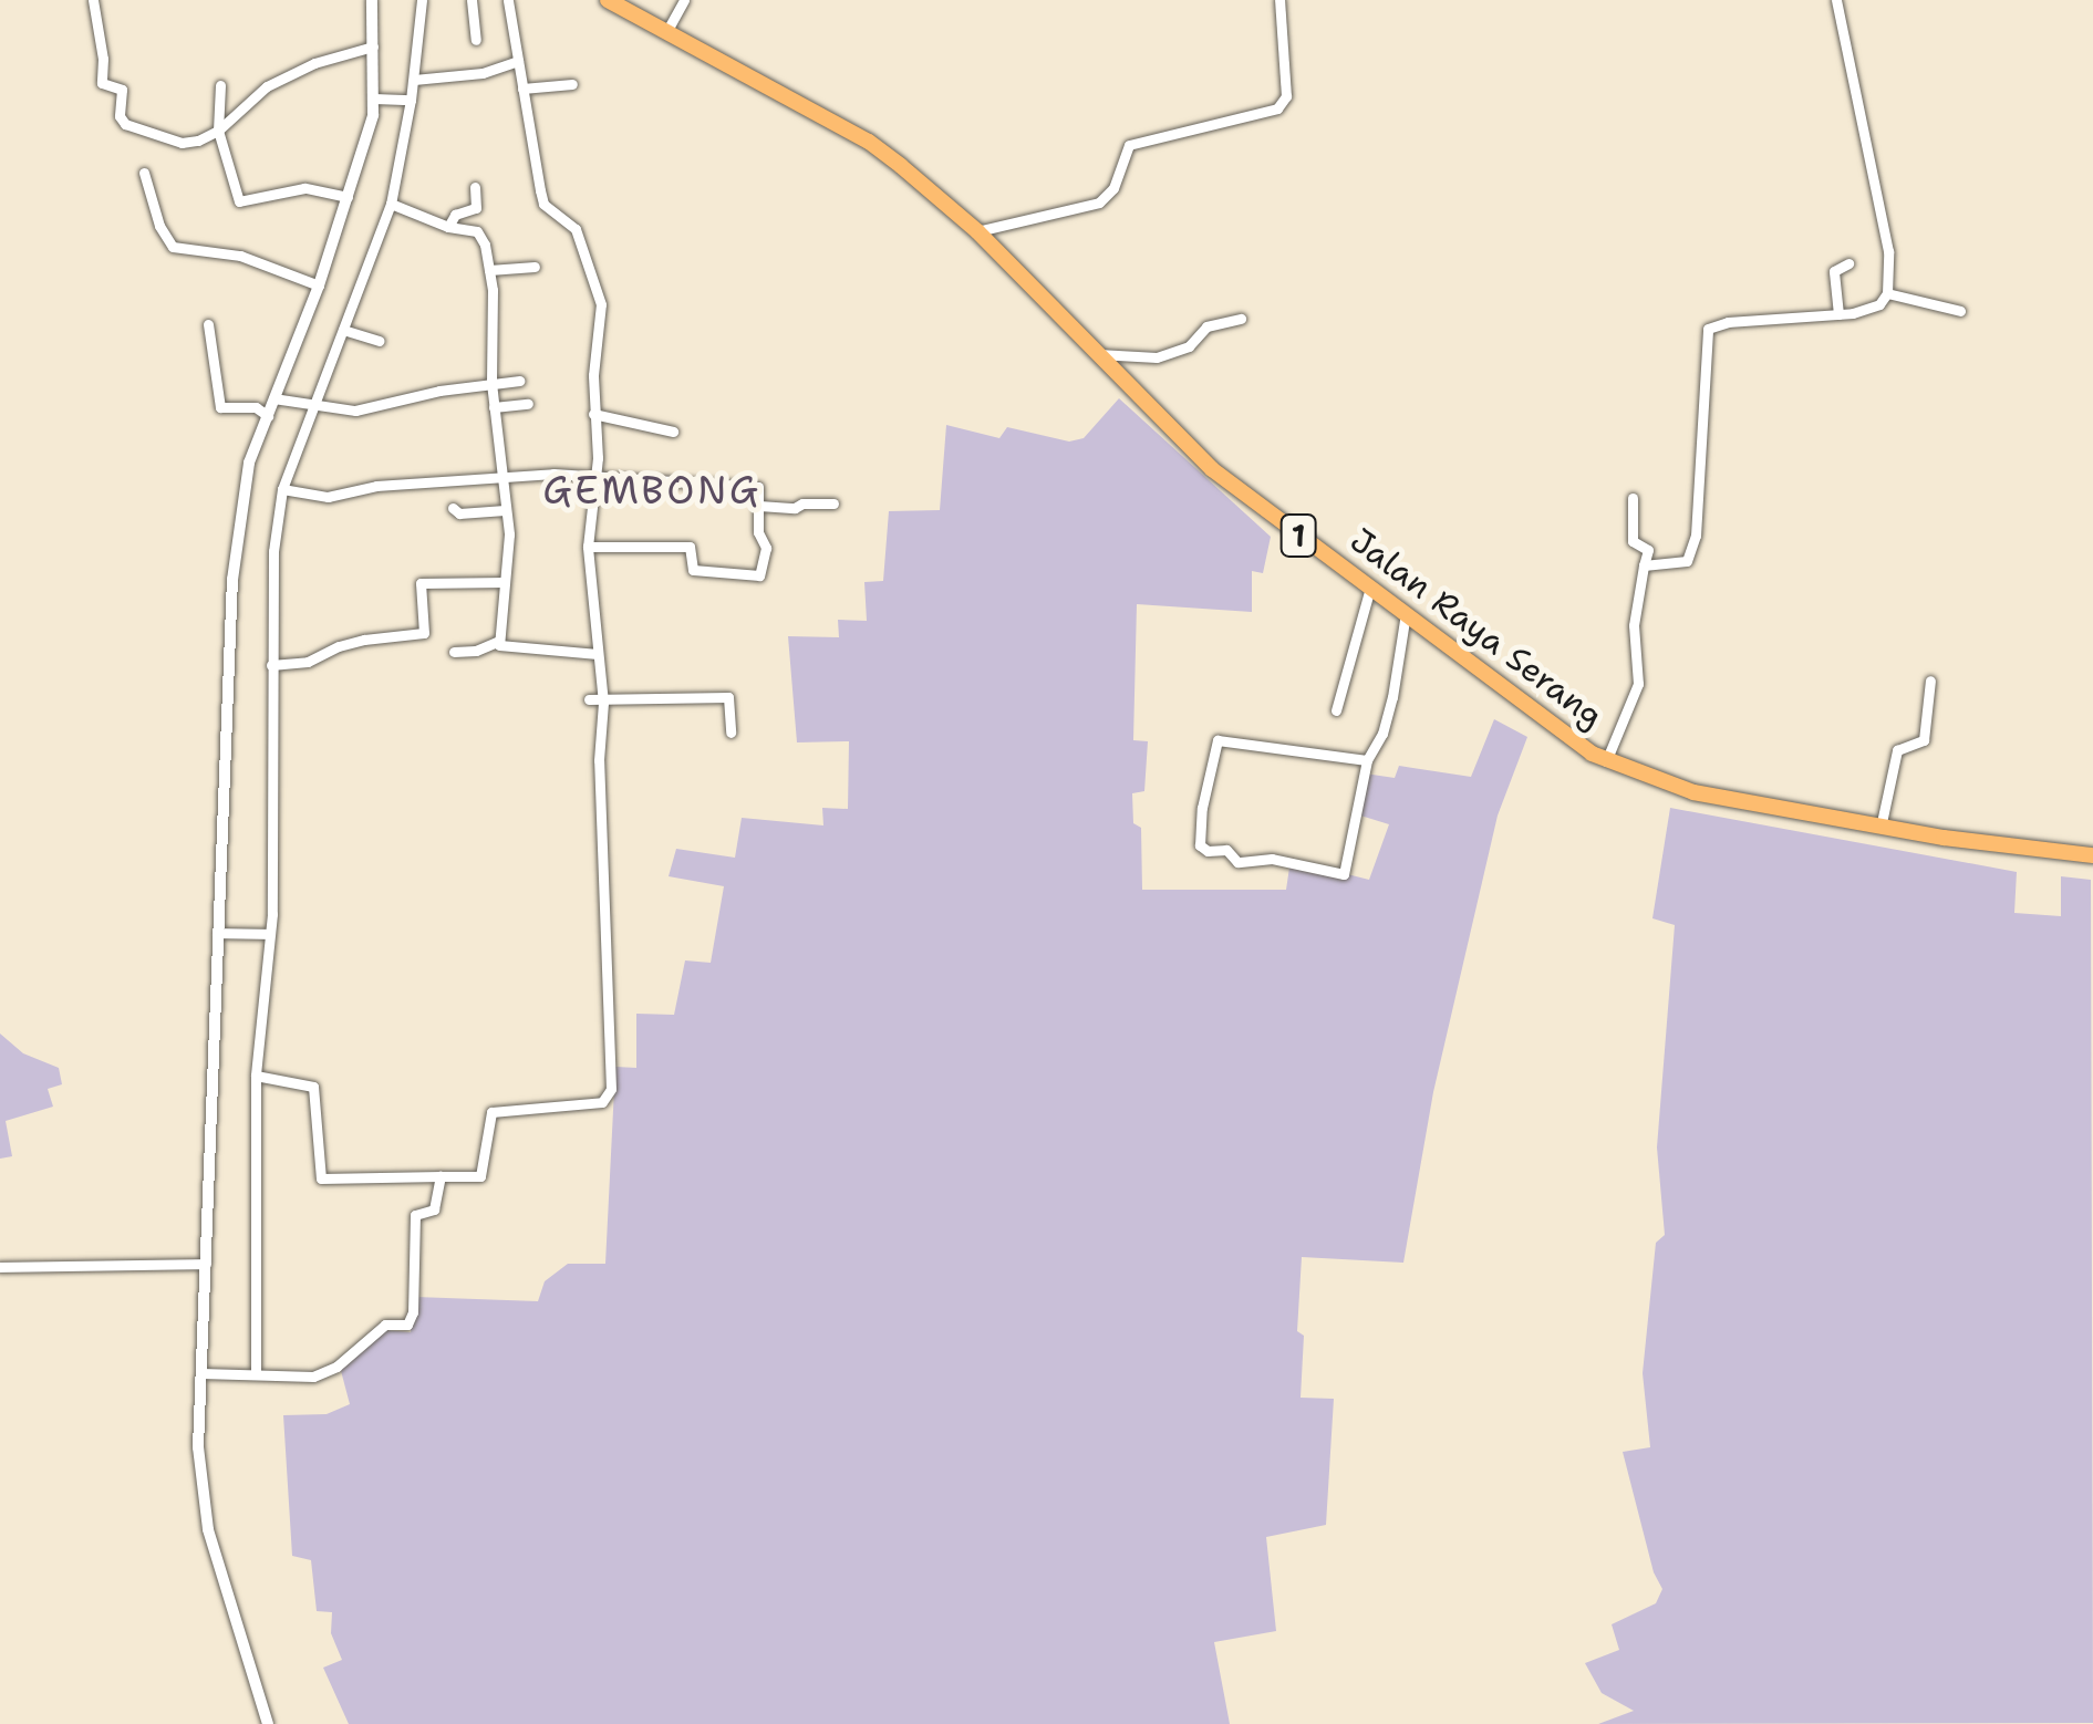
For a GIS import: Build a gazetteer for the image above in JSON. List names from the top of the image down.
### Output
{
  "streets": {
    "highway": ["1", "Jalan Raya Serang"]
  },
  "districts": ["GEMBONG"]
}
